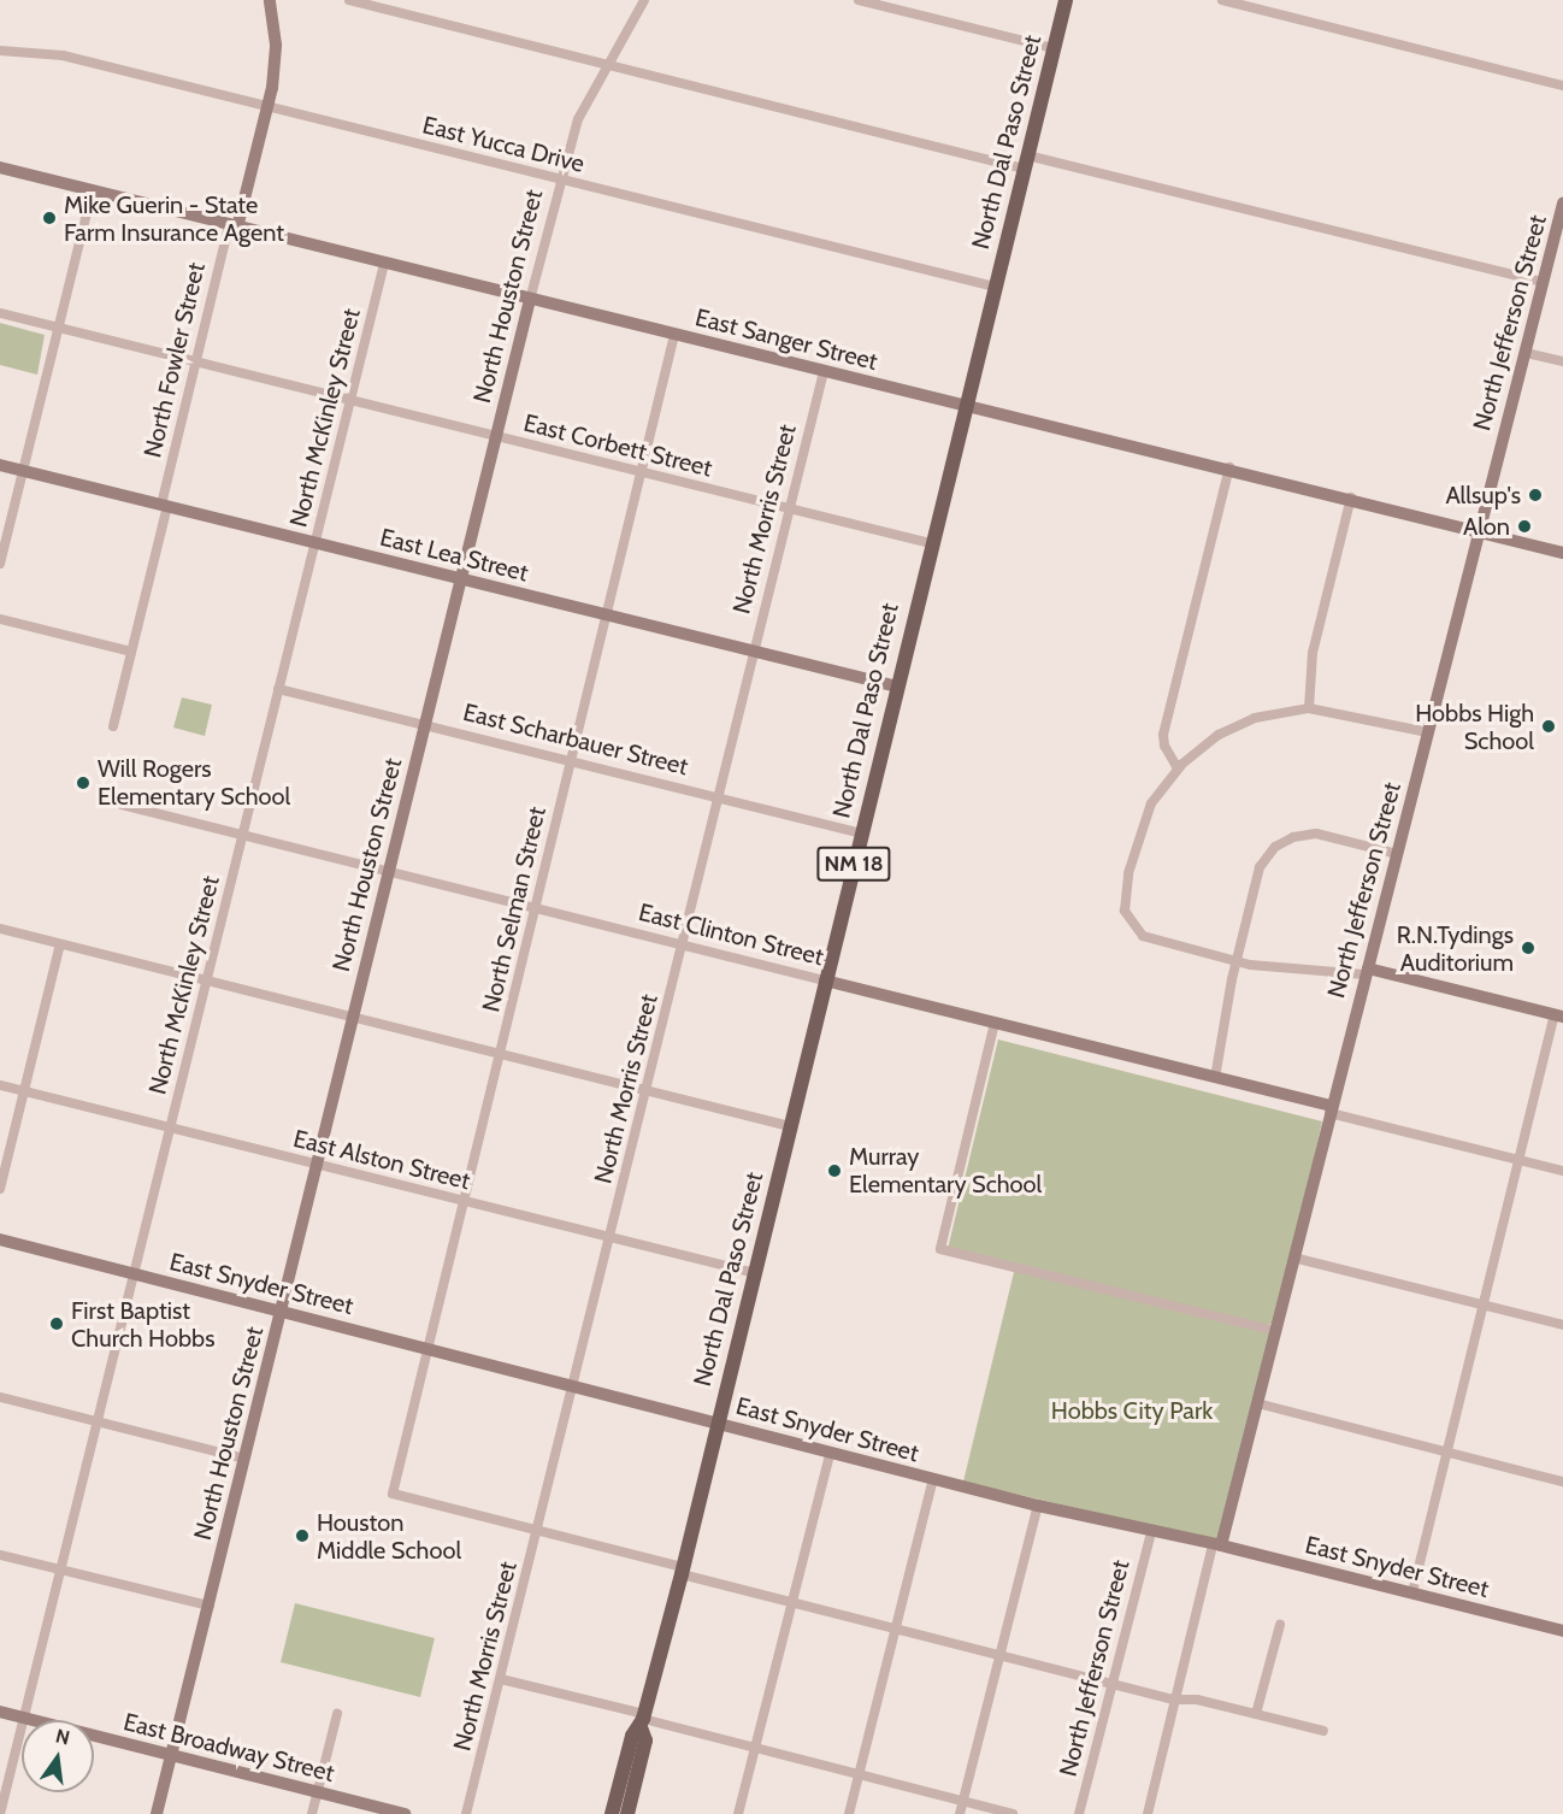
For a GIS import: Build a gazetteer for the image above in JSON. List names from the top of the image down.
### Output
{
  "streets": {
    "main road": ["North Dal Paso Street", "NM 18"],
    "street": [
      "East Yucca Drive",
      "North Houston Street",
      "North Jefferson Street",
      "East Sanger Street",
      "North Fowler Street",
      "North McKinley Street",
      "East Corbett Street",
      "North Morris Street",
      "East Lea Street",
      "East Scharbauer Street",
      "North Selman Street",
      "East Clinton Street",
      "East Alston Street",
      "East Snyder Street",
      "East Broadway Street"
    ]
  },
  "crossings": [
    ["North Dal Paso Street", "East Yucca Drive"],
    ["North Dal Paso Street", "East Sanger Street"],
    ["North Dal Paso Street", "East Corbett Street"],
    ["North Dal Paso Street", "East Lea Street"],
    ["North Dal Paso Street", "East Scharbauer Street"],
    ["North Dal Paso Street", "East Clinton Street"],
    ["North Dal Paso Street", "East Alston Street"],
    ["North Dal Paso Street", "East Snyder Street"],
    ["East Yucca Drive", "North Houston Street"],
    ["East Yucca Drive", "North Fowler Street"],
    ["North Houston Street", "East Sanger Street"],
    ["North Houston Street", "East Corbett Street"],
    ["North Houston Street", "East Lea Street"],
    ["North Houston Street", "East Scharbauer Street"],
    ["North Houston Street", "East Clinton Street"],
    ["North Houston Street", "East Alston Street"],
    ["North Houston Street", "East Snyder Street"],
    ["North Houston Street", "East Broadway Street"],
    ["North Jefferson Street", "East Sanger Street"],
    ["North Jefferson Street", "East Clinton Street"],
    ["North Jefferson Street", "East Snyder Street"],
    ["East Sanger Street", "North Fowler Street"],
    ["East Sanger Street", "North McKinley Street"],
    ["East Sanger Street", "North Morris Street"],
    ["East Sanger Street", "North Selman Street"],
    ["North Fowler Street", "East Corbett Street"],
    ["North Fowler Street", "East Lea Street"],
    ["North McKinley Street", "East Corbett Street"],
    ["North McKinley Street", "East Lea Street"],
    ["North McKinley Street", "East Scharbauer Street"],
    ["North McKinley Street", "East Clinton Street"],
    ["North McKinley Street", "East Alston Street"],
    ["North McKinley Street", "East Snyder Street"],
    ["North McKinley Street", "East Broadway Street"],
    ["East Corbett Street", "North Morris Street"],
    ["East Corbett Street", "North Selman Street"],
    ["North Morris Street", "East Lea Street"],
    ["North Morris Street", "East Scharbauer Street"],
    ["North Morris Street", "North Selman Street"],
    ["North Morris Street", "East Clinton Street"],
    ["North Morris Street", "East Alston Street"],
    ["North Morris Street", "East Snyder Street"],
    ["East Lea Street", "North Selman Street"],
    ["East Scharbauer Street", "North Selman Street"],
    ["North Selman Street", "East Clinton Street"],
    ["North Selman Street", "East Alston Street"],
    ["North Selman Street", "East Snyder Street"]
  ],
  "parks": ["Hobbs City Park"],
  "places": [
    "Mike Guerin - State Farm Insurance Agent",
    "Allsup's",
    "Alon",
    "Hobbs High School",
    "Will Rogers Elementary School",
    "R.N.Tydings Auditorium",
    "Murray Elementary School",
    "First Baptist Church Hobbs",
    "Houston Middle School"
  ],
  "north": "top"
}
